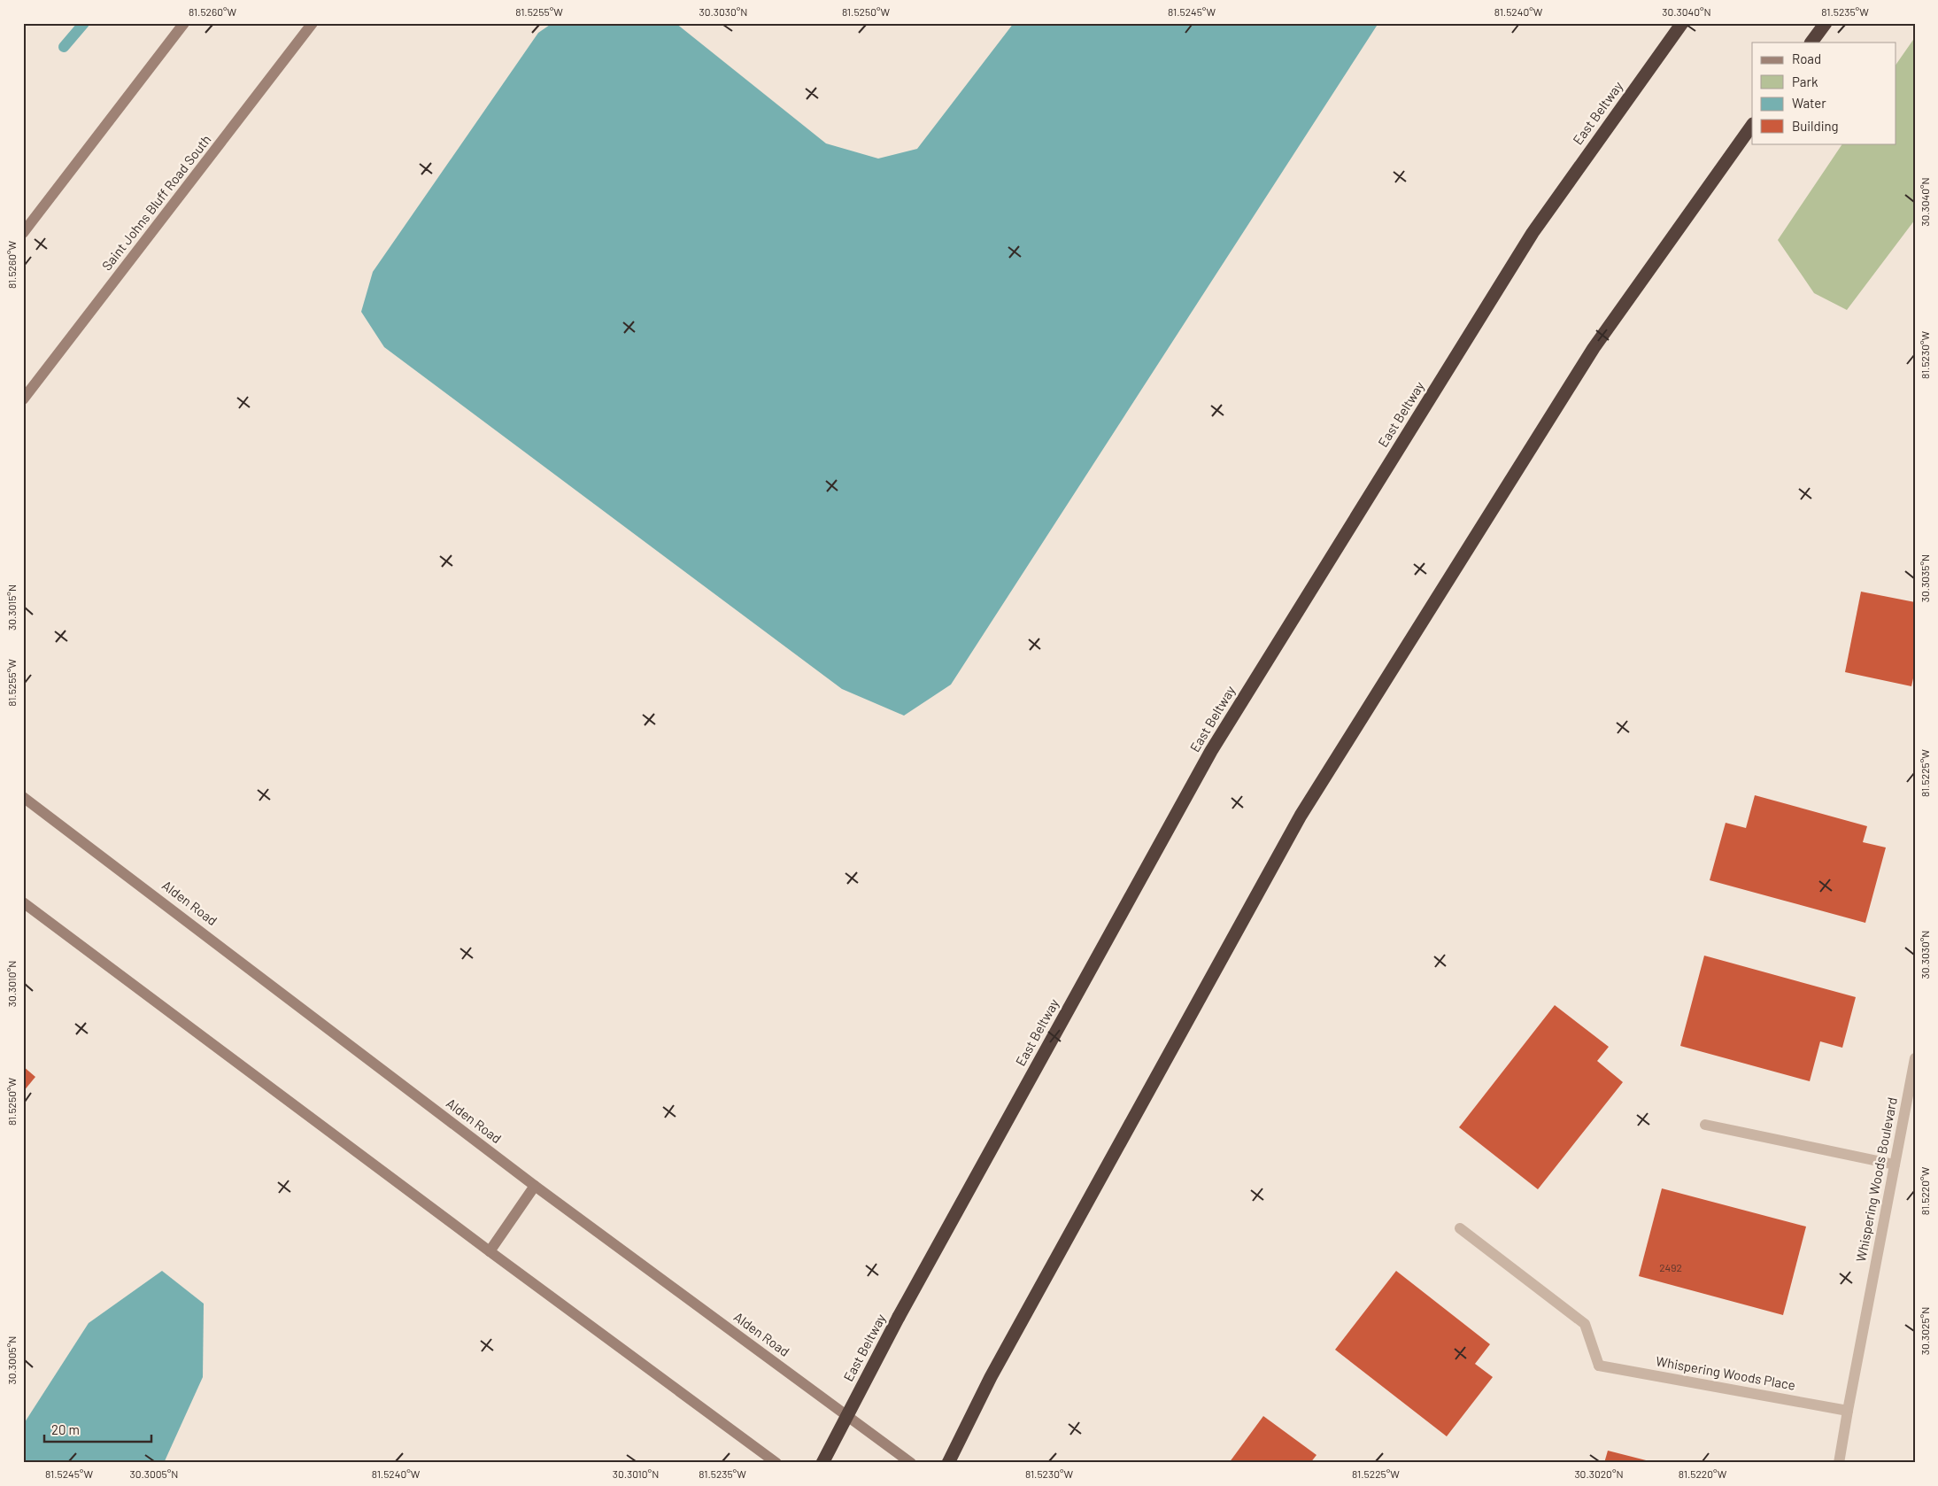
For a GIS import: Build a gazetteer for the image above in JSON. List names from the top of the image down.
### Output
{
  "streets": {
    "highway": ["East Beltway"],
    "street": [
      "Saint Johns Bluff Road South",
      "Alden Road",
      "Whispering Woods Boulevard",
      "Whispering Woods Place"
    ]
  },
  "crossings": [
    ["Whispering Woods Boulevard", "Whispering Woods Place"]
  ],
  "house_numbers": ["2492"],
  "legend": [
    "Road",
    "Park",
    "Water",
    "Building"
  ],
  "scale_bar": "20 m",
  "coordinates": [
    "81.5260°W",
    "81.5255°W",
    "30.3030°N",
    "81.5250°W",
    "81.5245°W",
    "81.5240°W",
    "30.3040°N",
    "81.5235°W",
    "81.5230°W",
    "30.3035°N",
    "30.3015°N",
    "81.5225°W",
    "30.3010°N",
    "81.5220°W",
    "30.3025°N",
    "30.3005°N",
    "30.3020°N"
  ]
}
